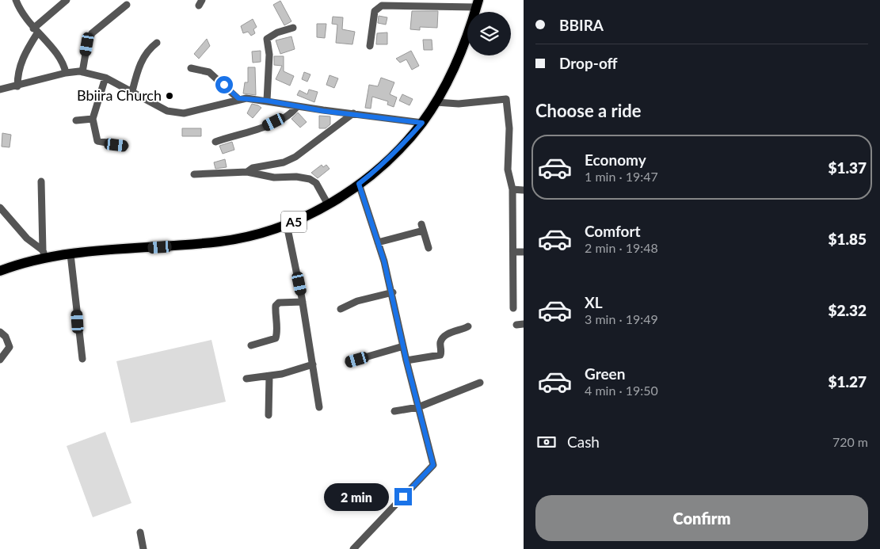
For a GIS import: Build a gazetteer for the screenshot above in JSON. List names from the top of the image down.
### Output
{
  "streets": {
    "main road": ["A5"]
  },
  "places": ["Bbiira Church"],
  "page": {
    "banner": ["BBIRA", "Drop-off"],
    "heading": "Choose a ride",
    "list": [
      {
        "name": "Economy",
        "note": "1 min · 19:47",
        "value": "$1.37"
      },
      {
        "name": "Comfort",
        "note": "2 min · 19:48",
        "value": "$1.85"
      },
      {
        "name": "XL",
        "note": "3 min · 19:49",
        "value": "$2.32"
      },
      {
        "name": "Green",
        "note": "4 min · 19:50",
        "value": "$1.27"
      }
    ],
    "pay": ["Cash", "720 m"],
    "bubble": "2 min",
    "buttons": "Confirm"
  }
}
